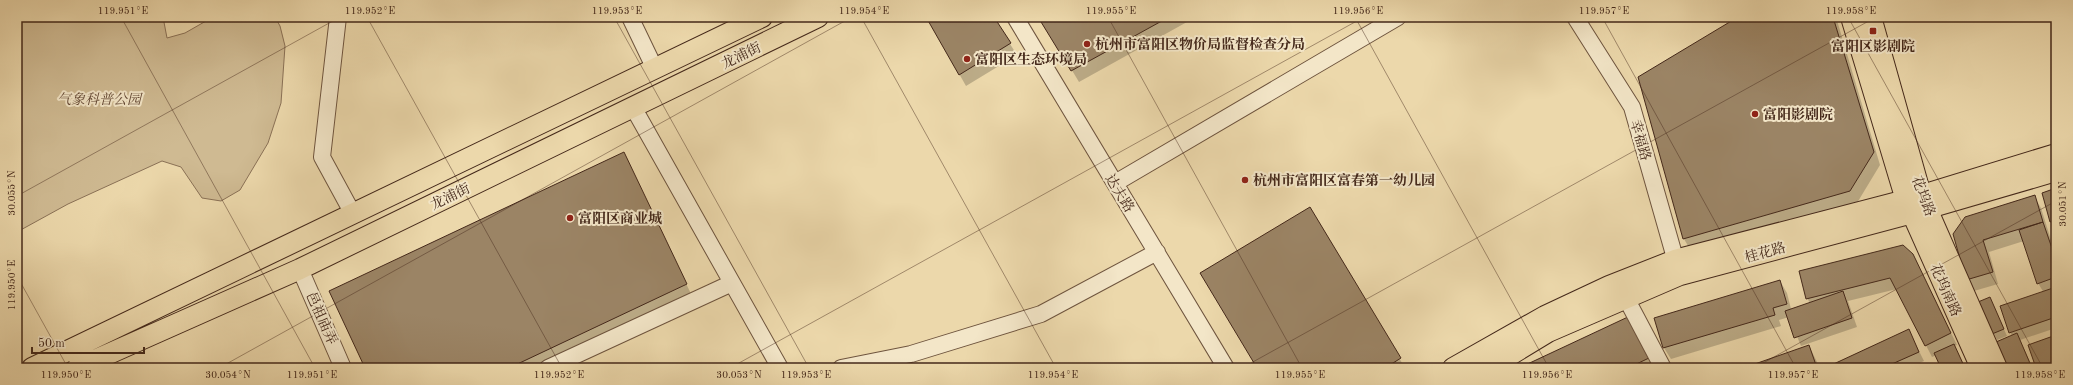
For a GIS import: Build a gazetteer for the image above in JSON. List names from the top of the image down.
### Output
{
  "streets": {
    "main road": [
      "龙浦街",
      "花坞路",
      "桂花路",
      "花坞南路"
    ],
    "street": ["幸福路", "达夫路", "邑祖庙弄"]
  },
  "crossings": [
    ["龙浦街", "邑祖庙弄"],
    ["幸福路", "桂花路"],
    ["花坞路", "桂花路"],
    ["花坞路", "花坞南路"],
    ["桂花路", "花坞南路"]
  ],
  "parks": ["气象科普公园"],
  "places": {
    "transit": ["富阳区影剧院"],
    "other": [
      "杭州市富阳区物价局监督检查分局",
      "富阳区生态环境局",
      "富阳影剧院",
      "杭州市富阳区富春第一幼儿园",
      "富阳区商业城"
    ]
  },
  "scale_bar": "50 m",
  "coordinates": [
    "119.951°E",
    "119.952°E",
    "119.953°E",
    "119.954°E",
    "119.955°E",
    "119.956°E",
    "119.957°E",
    "119.958°E",
    "30.055°N",
    "30.051°N",
    "119.950°E",
    "30.054°N",
    "30.053°N"
  ]
}
